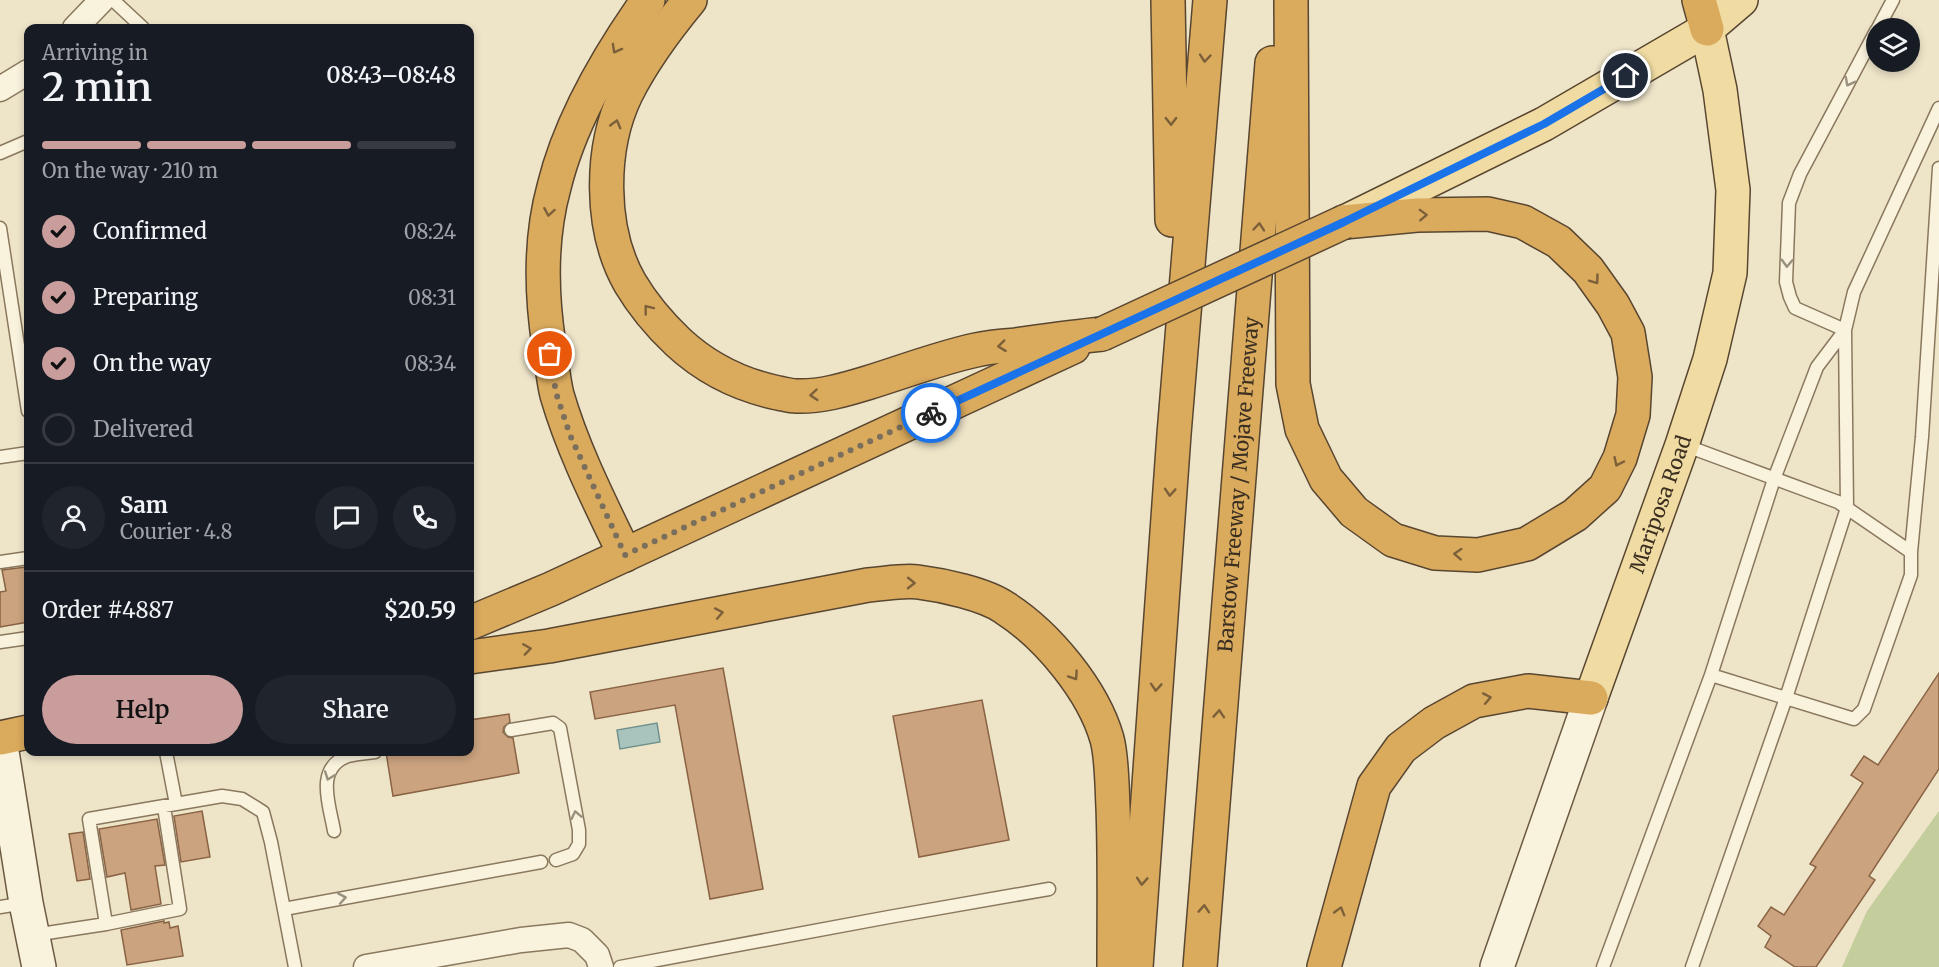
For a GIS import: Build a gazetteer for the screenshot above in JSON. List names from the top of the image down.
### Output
{
  "streets": {
    "highway": ["Barstow Freeway / Mojave Freeway"],
    "main road": ["Mariposa Road"]
  },
  "page": {
    "heading": ["2 min", "Arriving in", "08:43–08:48"],
    "panel": [
      "Sam",
      "Courier · 4.8",
      "Order #4887",
      "$20.59"
    ],
    "bar": "On the way · 210 m",
    "list": [
      ["Confirmed", "08:24"],
      ["Preparing", "08:31"],
      ["On the way", "08:34"],
      "Delivered"
    ],
    "buttons": ["Help", "Share"]
  }
}
